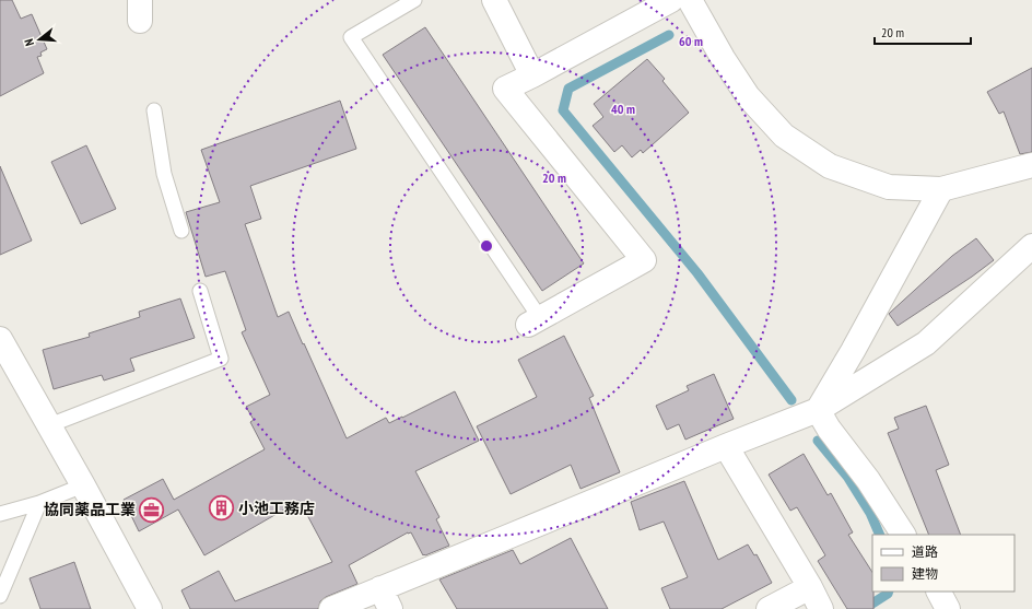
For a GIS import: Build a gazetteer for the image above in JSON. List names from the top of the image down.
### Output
{
  "places": {
    "building": ["小池工務店"],
    "office": ["協同薬品工業"]
  },
  "legend": ["道路", "建物"],
  "scale_bar": "20 m",
  "north": "left",
  "rings": ["60 m", "40 m", "20 m"]
}
